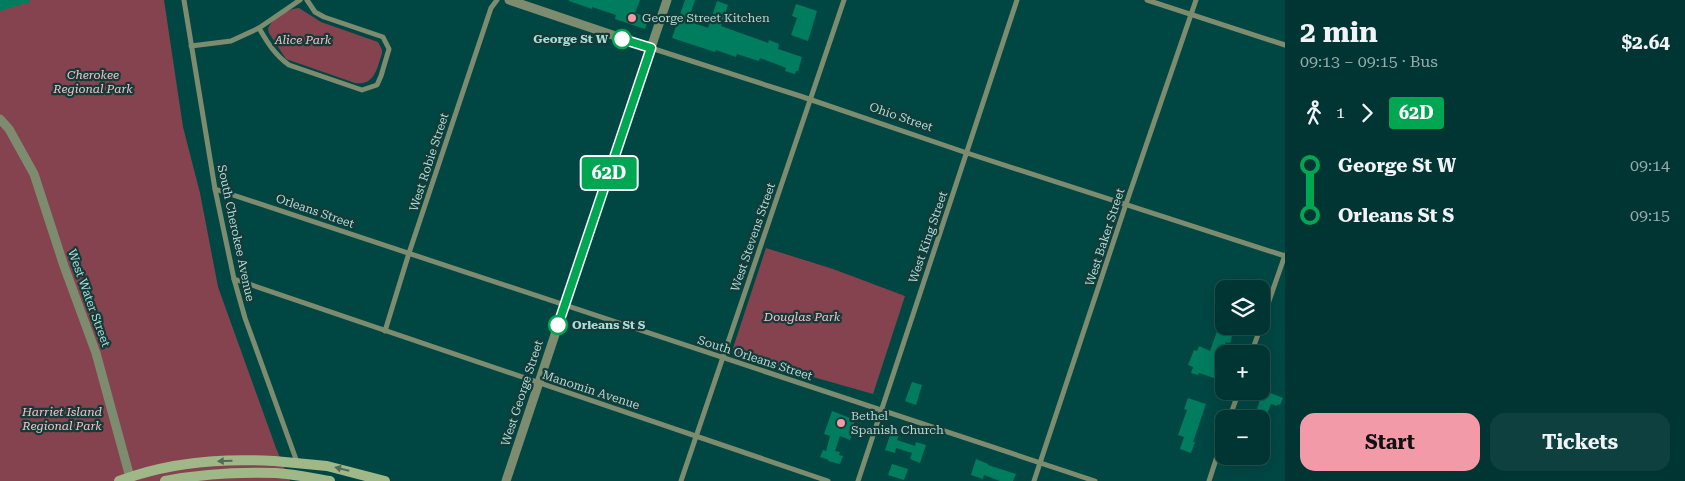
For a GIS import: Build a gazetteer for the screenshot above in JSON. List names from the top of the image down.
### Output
{
  "streets": {
    "street": [
      "Ohio Street",
      "West Robie Street",
      "Orleans Street",
      "South Cherokee Avenue",
      "West Stevens Street",
      "West King Street",
      "West Baker Street",
      "West Water Street",
      "South Orleans Street",
      "Manomin Avenue",
      "West George Street"
    ]
  },
  "crossings": [
    ["Ohio Street", "West Stevens Street"],
    ["Ohio Street", "West King Street"],
    ["Ohio Street", "West Baker Street"],
    ["Ohio Street", "West George Street"],
    ["West Robie Street", "Orleans Street"],
    ["West Robie Street", "South Orleans Street"],
    ["West Robie Street", "Manomin Avenue"],
    ["Orleans Street", "South Cherokee Avenue"],
    ["Orleans Street", "South Orleans Street"],
    ["South Cherokee Avenue", "Manomin Avenue"],
    ["West Stevens Street", "South Orleans Street"],
    ["West Stevens Street", "Manomin Avenue"],
    ["West King Street", "South Orleans Street"],
    ["West Baker Street", "South Orleans Street"],
    ["South Orleans Street", "West George Street"],
    ["Manomin Avenue", "West George Street"]
  ],
  "parks": [
    "Alice Park",
    "Cherokee Regional Park",
    "Douglas Park",
    "Harriet Island Regional Park"
  ],
  "places": [
    "George Street Kitchen",
    "George St W",
    "Orleans St S",
    "Bethel Spanish Church"
  ],
  "lines": ["bus line 62D"],
  "page": {
    "on_map": "62D",
    "heading": ["2 min", "09:13 – 09:15 · Bus", "$2.64"],
    "legs": ["1", "62D"],
    "list": [
      {
        "name": "George St W",
        "value": "09:14"
      },
      {
        "name": "Orleans St S",
        "value": "09:15"
      }
    ],
    "map_buttons": ["+", "−"],
    "buttons": ["Start", "Tickets"]
  }
}
